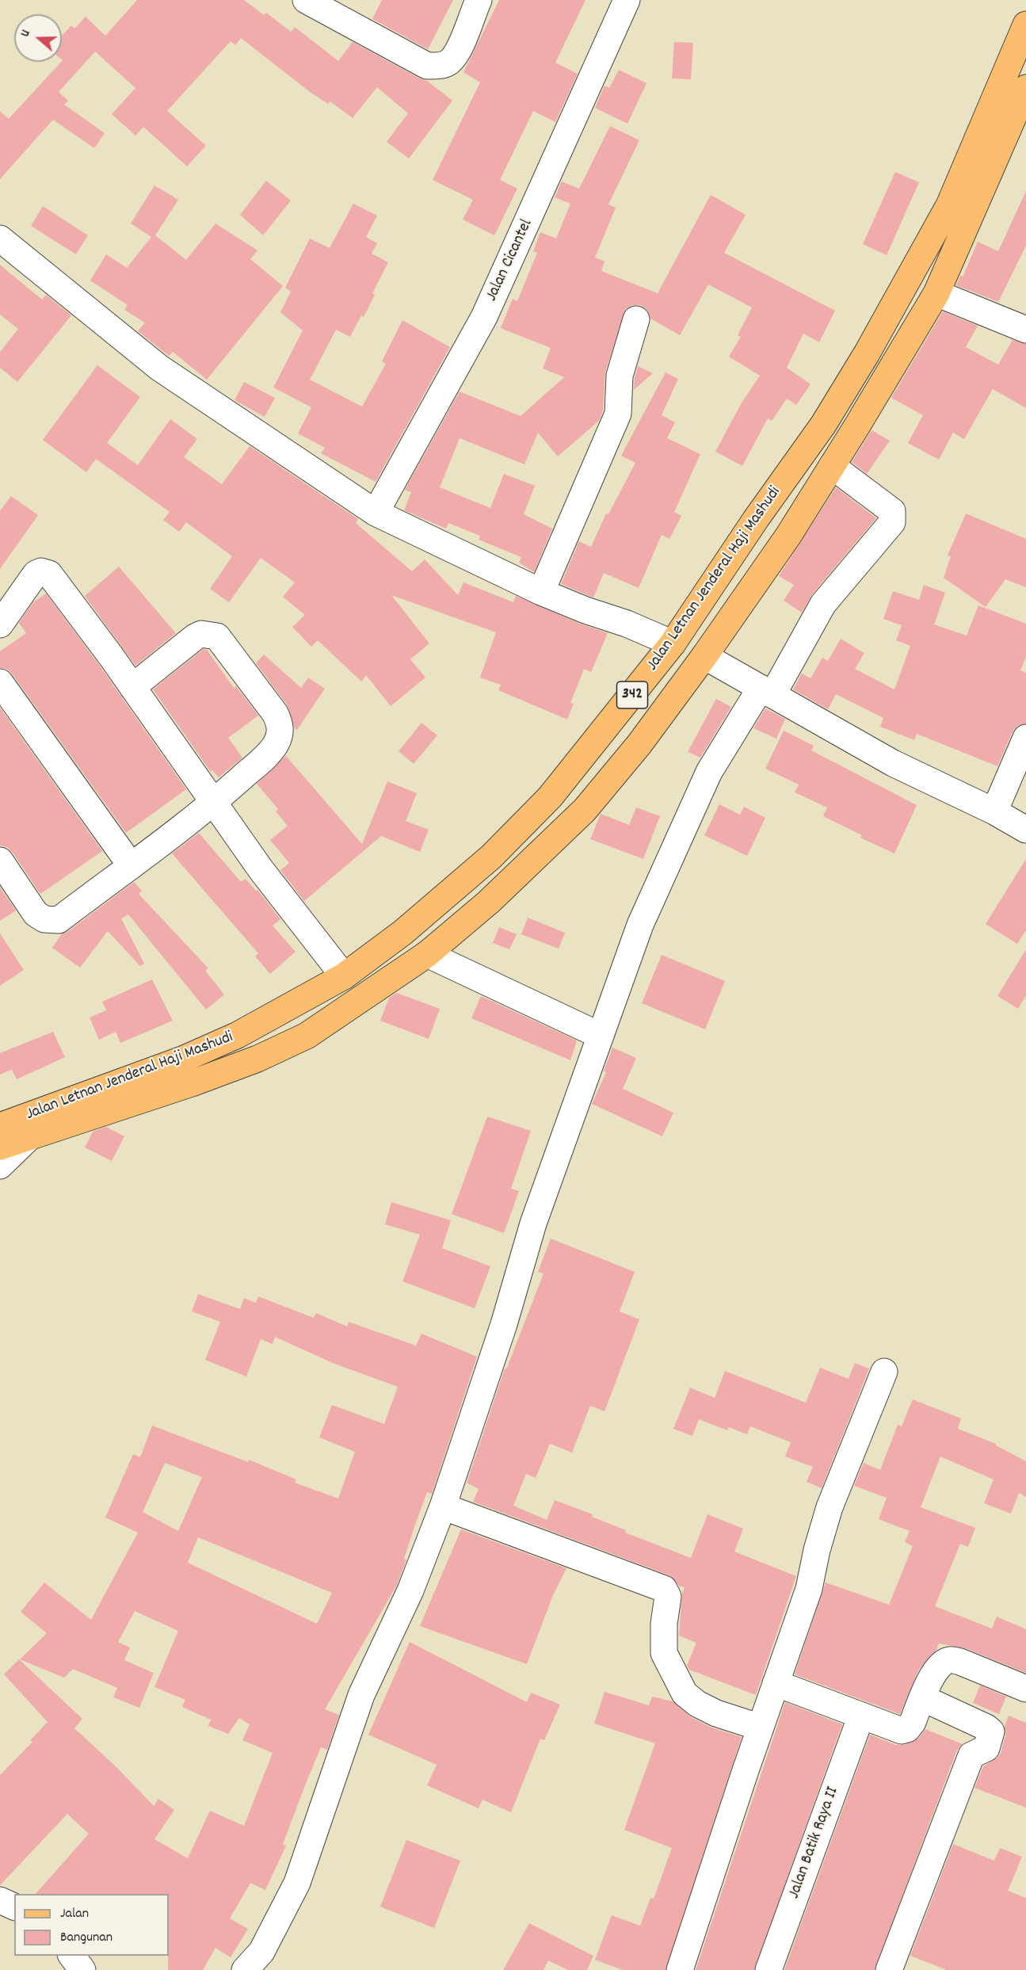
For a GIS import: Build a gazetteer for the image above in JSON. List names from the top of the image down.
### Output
{
  "streets": {
    "main road": ["Jalan Letnan Jenderal Haji Mashudi", "342"],
    "street": ["Jalan Cicantel", "Jalan Batik Raya II"]
  },
  "legend": ["Jalan", "Bangunan"],
  "north": "left"
}
